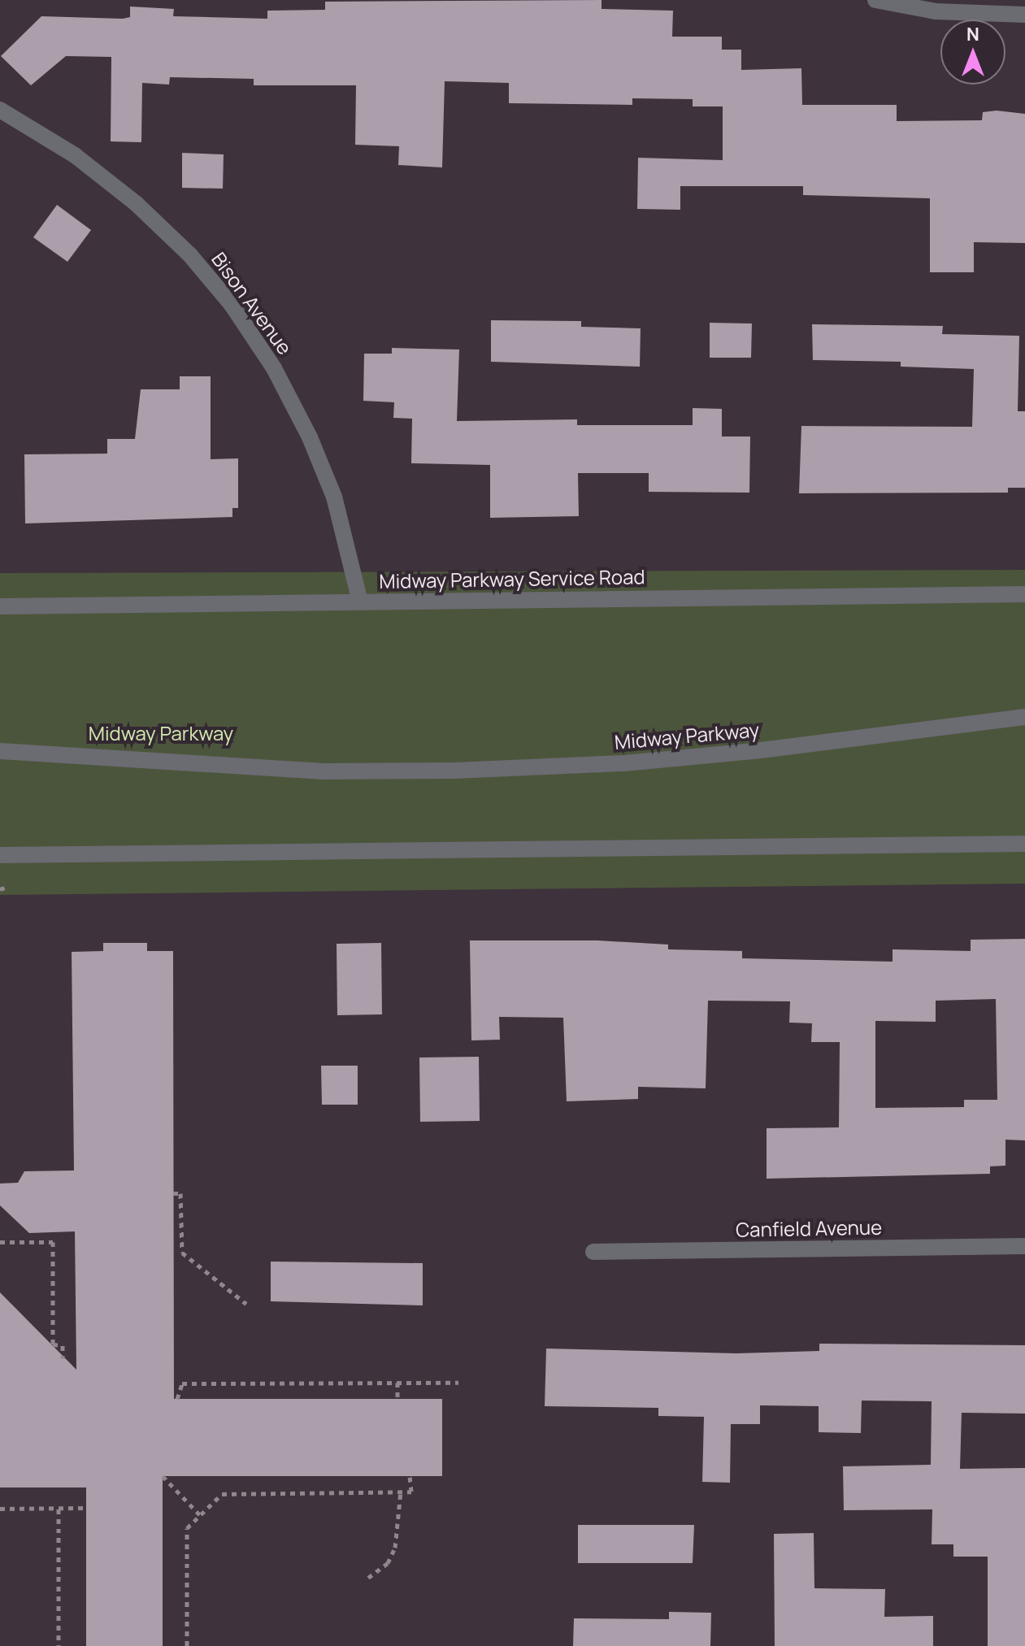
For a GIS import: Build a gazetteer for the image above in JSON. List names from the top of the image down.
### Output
{
  "streets": {
    "street": [
      "Bison Avenue",
      "Midway Parkway Service Road",
      "Midway Parkway",
      "Canfield Avenue"
    ]
  },
  "crossings": [
    ["Bison Avenue", "Midway Parkway Service Road"]
  ],
  "parks": ["Midway Parkway"],
  "north": "top"
}
